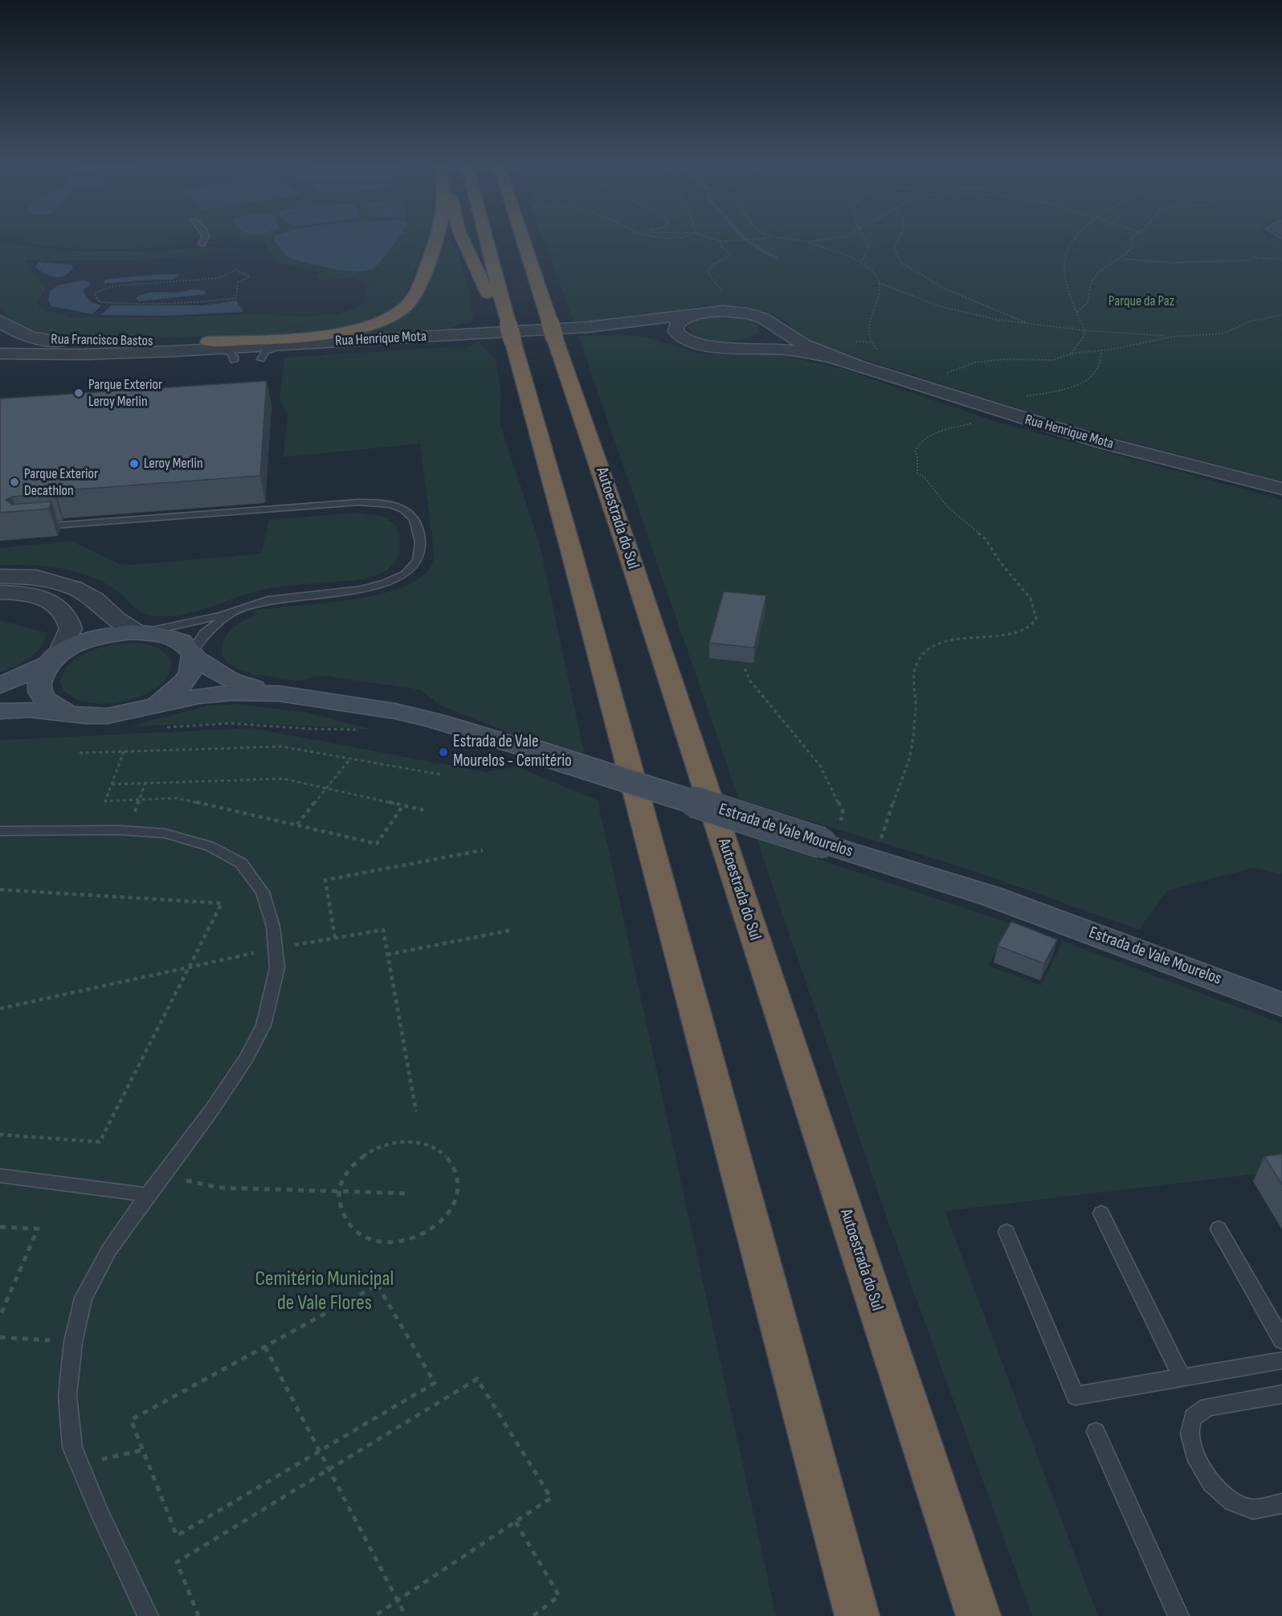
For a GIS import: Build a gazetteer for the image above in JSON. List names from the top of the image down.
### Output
{
  "streets": {
    "highway": ["Autoestrada do Sul"],
    "main road": ["Estrada de Vale Mourelos"],
    "street": ["Rua Henrique Mota", "Rua Francisco Bastos"]
  },
  "crossings": [
    ["Rua Henrique Mota", "Rua Francisco Bastos"]
  ],
  "parks": ["Parque da Paz", "Cemitério Municipal de Vale Flores"],
  "places": [
    "Parque Exterior Leroy Merlin",
    "Leroy Merlin",
    "Parque Exterior Decathlon",
    "Estrada de Vale Mourelos - Cemitério"
  ]
}
